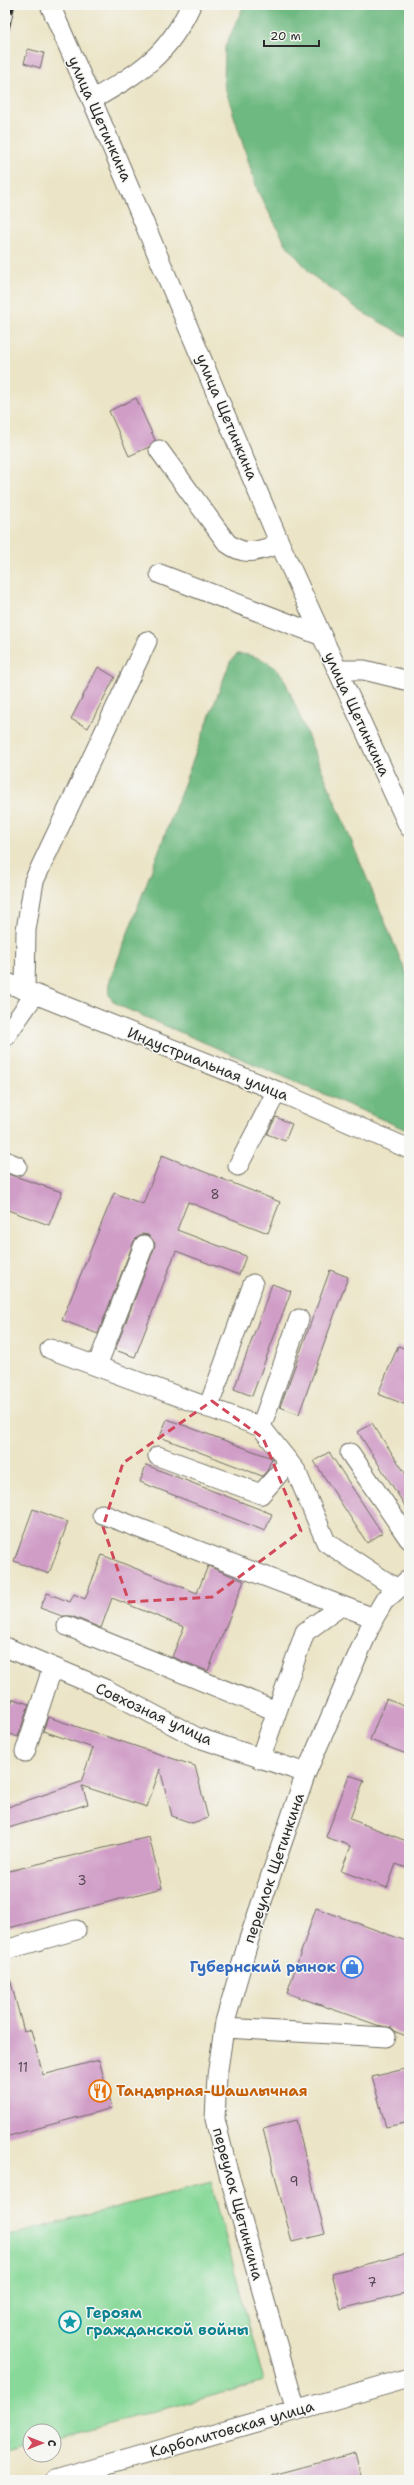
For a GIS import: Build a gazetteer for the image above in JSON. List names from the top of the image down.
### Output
{
  "streets": {
    "street": [
      "улица Щетинкина",
      "Индустриальная улица",
      "Совхозная улица",
      "переулок Щетинкина",
      "Карболитовская улица"
    ]
  },
  "crossings": [
    ["Совхозная улица", "переулок Щетинкина"],
    ["переулок Щетинкина", "Карболитовская улица"]
  ],
  "places": {
    "shop": ["Губернский рынок"],
    "restaurant": ["Тандырная-Шашлычная"],
    "place": ["Героям гражданской войны"]
  },
  "house_numbers": [
    "8",
    "3",
    "11",
    "9",
    "7"
  ],
  "scale_bar": "20 m",
  "north": "right"
}
